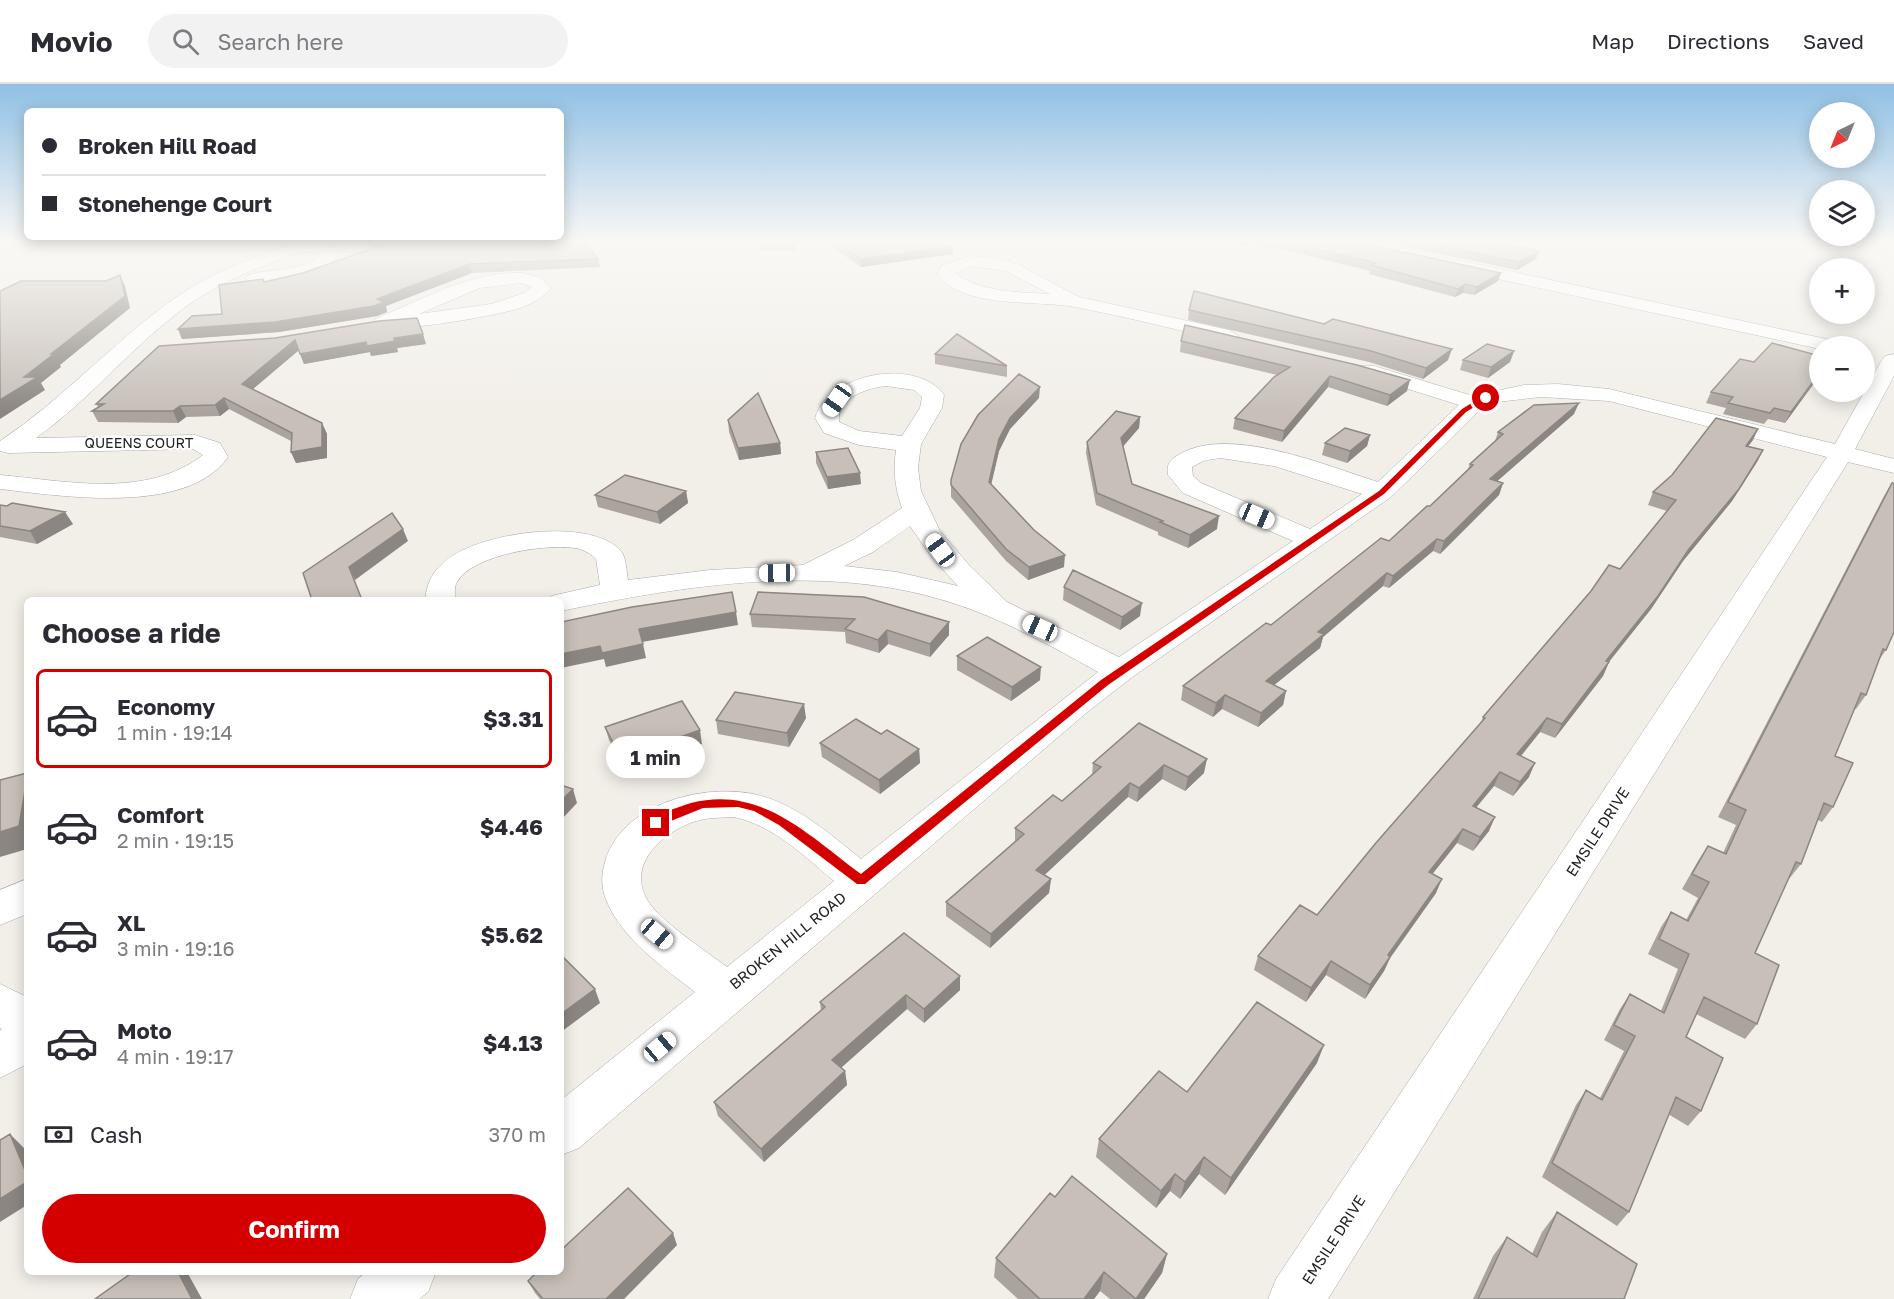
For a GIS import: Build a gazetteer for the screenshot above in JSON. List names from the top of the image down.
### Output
{
  "streets": {
    "street": ["QUEENS COURT", "EMSILE DRIVE", "BROKEN HILL ROAD"]
  },
  "crossings": [
    ["EMSILE DRIVE", "BROKEN HILL ROAD"]
  ],
  "north": "bottom left",
  "page": {
    "header": "Movio",
    "search": "Search here",
    "nav": ["Map", "Directions", "Saved"],
    "map_buttons": ["+", "−"],
    "banner": ["Broken Hill Road", "Stonehenge Court"],
    "heading": "Choose a ride",
    "list": [
      {
        "name": "Economy",
        "note": "1 min · 19:14",
        "value": "$3.31"
      },
      {
        "name": "Comfort",
        "note": "2 min · 19:15",
        "value": "$4.46"
      },
      {
        "name": "XL",
        "note": "3 min · 19:16",
        "value": "$5.62"
      },
      {
        "name": "Moto",
        "note": "4 min · 19:17",
        "value": "$4.13"
      }
    ],
    "bubble": "1 min",
    "pay": ["Cash", "370 m"],
    "buttons": "Confirm"
  }
}
